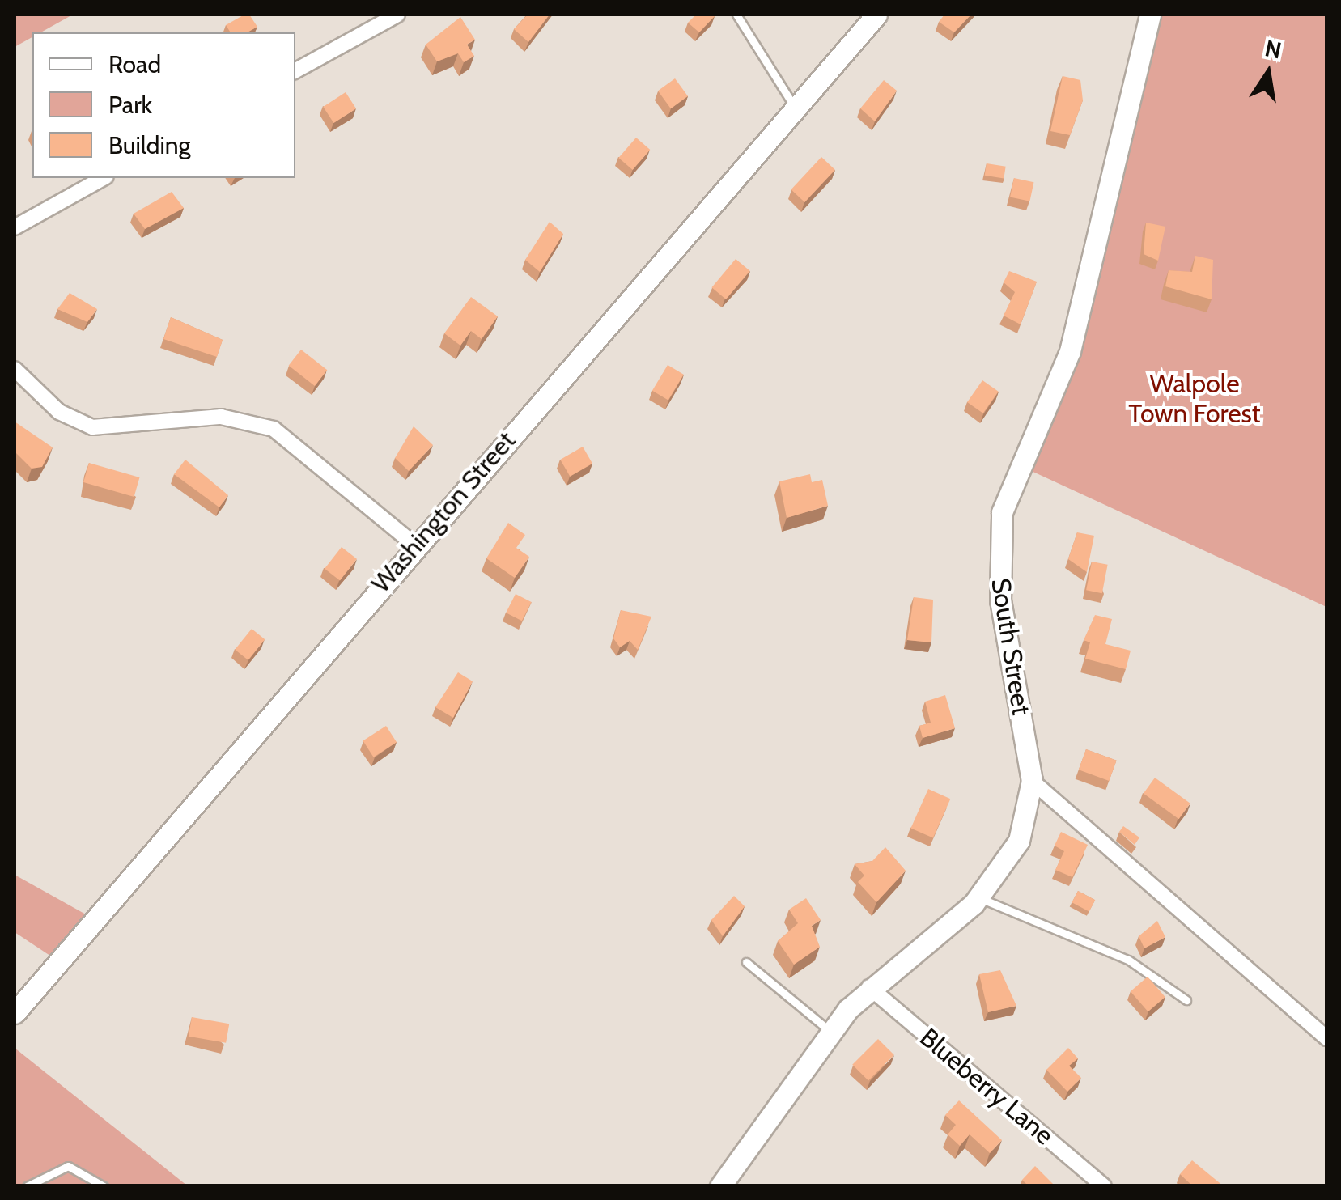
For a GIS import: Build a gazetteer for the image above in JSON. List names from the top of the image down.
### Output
{
  "streets": {
    "street": ["Washington Street", "South Street", "Blueberry Lane"]
  },
  "crossings": [
    ["South Street", "Blueberry Lane"]
  ],
  "parks": ["Walpole Town Forest"],
  "legend": ["Road", "Park", "Building"],
  "north": "top"
}
